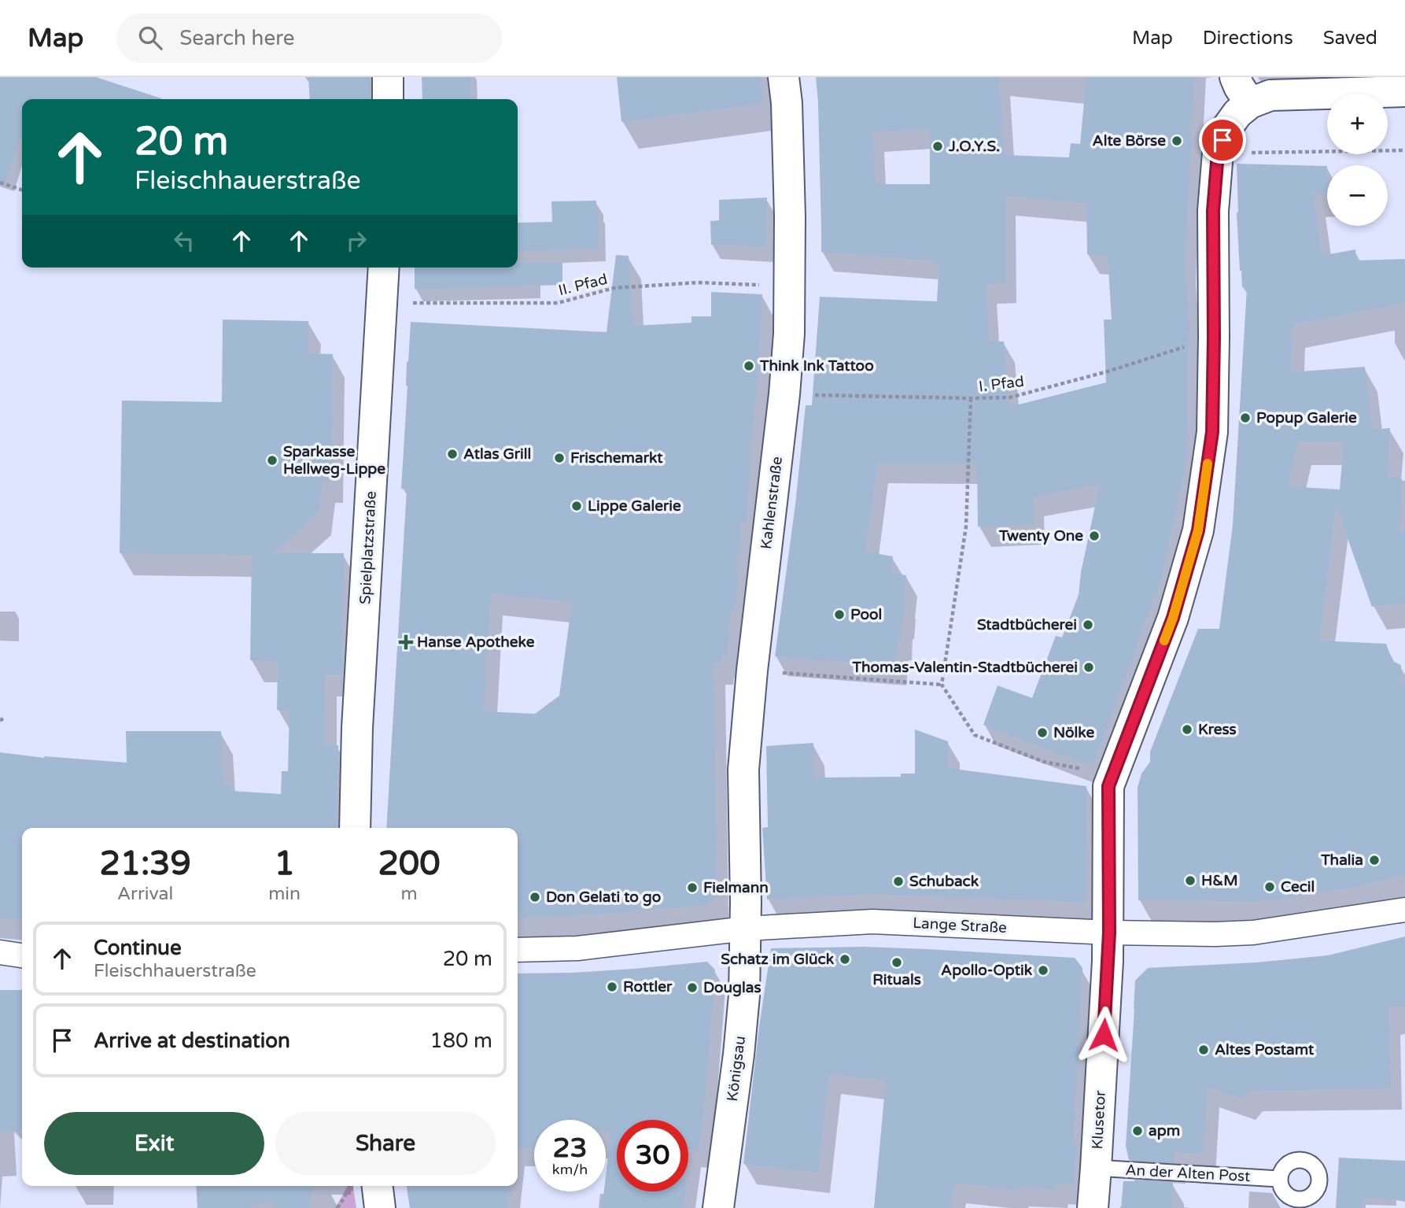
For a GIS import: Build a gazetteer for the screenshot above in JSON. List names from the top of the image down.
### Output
{
  "streets": {
    "street": [
      "Kahlenstraße",
      "Spielplatzstraße",
      "Lange Straße",
      "Königsau",
      "Klusetor"
    ],
    "lane": ["An der Alten Post"],
    "path": ["II. Pfad", "I. Pfad"]
  },
  "crossings": [
    ["II. Pfad", "Kahlenstraße"],
    ["II. Pfad", "Spielplatzstraße"],
    ["I. Pfad", "Kahlenstraße"],
    ["I. Pfad", "Klusetor"],
    ["Kahlenstraße", "Lange Straße"],
    ["Kahlenstraße", "Königsau"],
    ["Lange Straße", "Königsau"],
    ["Lange Straße", "Klusetor"],
    ["Klusetor", "An der Alten Post"]
  ],
  "places": {
    "other": [
      "Alte Börse",
      "J.O.Y.S.",
      "Think Ink Tattoo",
      "Popup Galerie",
      "Atlas Grill",
      "Frischemarkt",
      "Sparkasse Hellweg-Lippe",
      "Lippe Galerie",
      "Twenty One",
      "Pool",
      "Stadtbücherei",
      "Thomas-Valentin-Stadtbücherei",
      "Kress",
      "Nölke",
      "Thalia",
      "H&M",
      "Schuback",
      "Cecil",
      "Fielmann",
      "Don Gelati to go",
      "Schatz im Glück",
      "Rituals",
      "Apollo-Optik",
      "Rottler",
      "Douglas",
      "Altes Postamt",
      "apm"
    ],
    "health": ["Hanse Apotheke"]
  },
  "page": {
    "header": "Map",
    "search": "Search here",
    "nav": ["Map", "Directions", "Saved"],
    "map_buttons": ["+", "−"],
    "turn": ["20 m", "Fleischhauerstraße"],
    "eta": [
      "21:39",
      "Arrival",
      "1",
      "min",
      "200",
      "m"
    ],
    "list": [
      {
        "name": "Continue",
        "note": "Fleischhauerstraße",
        "value": "20 m"
      },
      {
        "name": "Arrive at destination",
        "value": "180 m"
      }
    ],
    "buttons": ["Exit", "Share"],
    "speed": "23 km/h",
    "limit": "30"
  }
}
